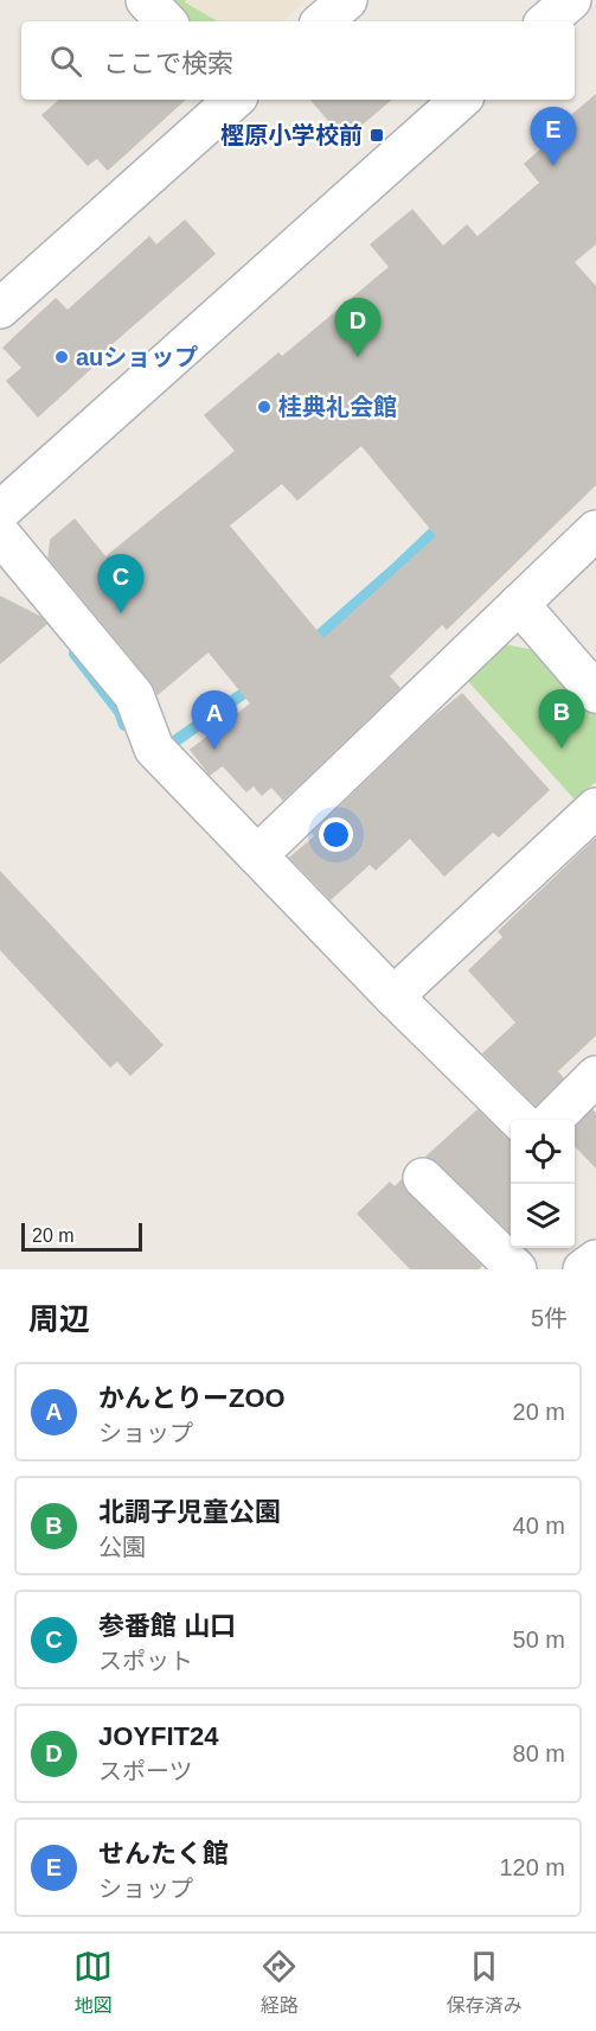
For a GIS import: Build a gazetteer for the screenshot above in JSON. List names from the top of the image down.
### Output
{
  "places": {
    "transit": ["樫原小学校前"],
    "other": ["auショップ", "桂典礼会館"]
  },
  "scale_bar": "20 m",
  "page": {
    "search": "ここで検索",
    "pins": [
      "E",
      "D",
      "C",
      "B",
      "A"
    ],
    "scale": "20 m",
    "heading": ["周辺", "5件"],
    "list": [
      {
        "mark": "A",
        "name": "かんとりーZOO",
        "note": "ショップ",
        "value": "20 m"
      },
      {
        "mark": "B",
        "name": "北調子児童公園",
        "note": "公園",
        "value": "40 m"
      },
      {
        "mark": "C",
        "name": "参番館 山口",
        "note": "スポット",
        "value": "50 m"
      },
      {
        "mark": "D",
        "name": "JOYFIT24",
        "note": "スポーツ",
        "value": "80 m"
      },
      {
        "mark": "E",
        "name": "せんたく館",
        "note": "ショップ",
        "value": "120 m"
      }
    ],
    "nav": ["地図", "経路", "保存済み"]
  }
}
